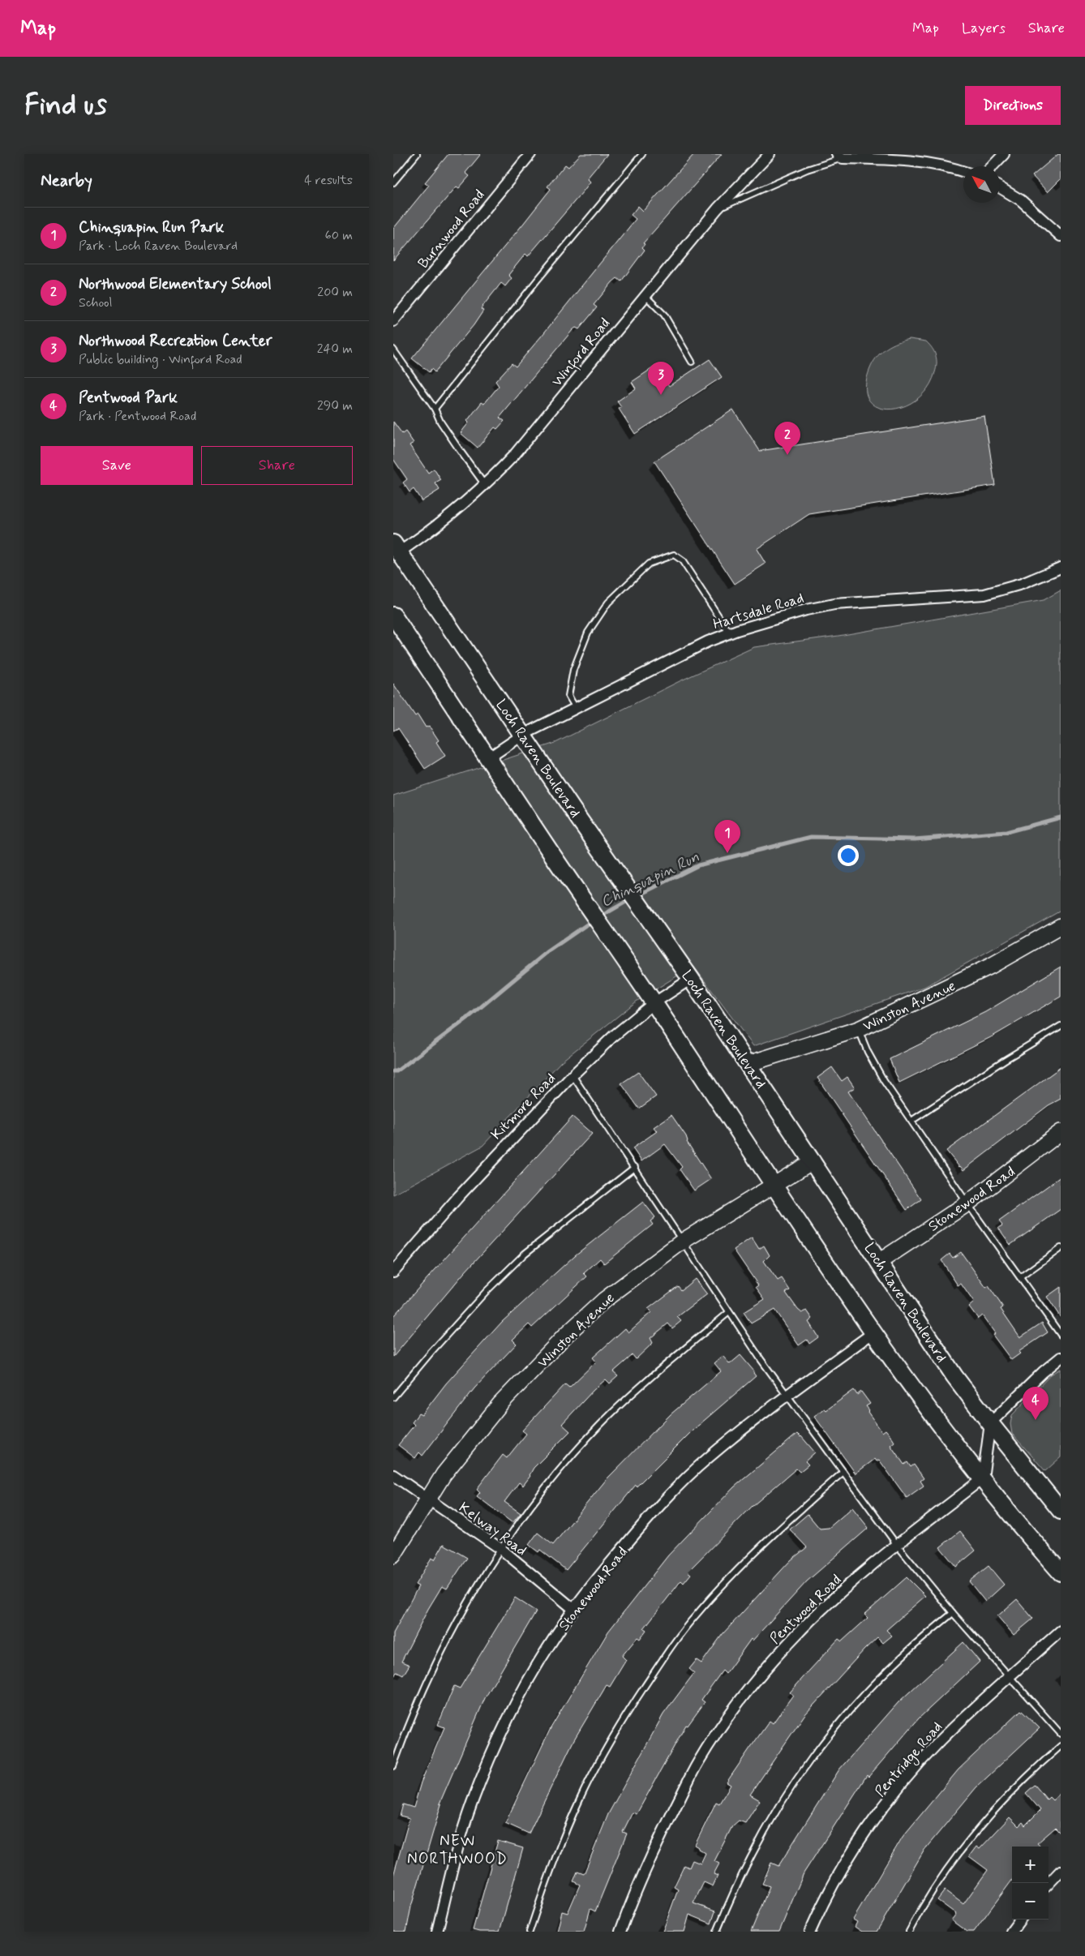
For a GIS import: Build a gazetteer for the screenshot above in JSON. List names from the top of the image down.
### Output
{
  "streets": {
    "main road": ["Loch Raven Boulevard"],
    "street": [
      "Burnwood Road",
      "Winford Road",
      "Hartsdale Road",
      "Winston Avenue",
      "Kitmore Road",
      "Stonewood Road",
      "Kelway Road",
      "Pentwood Road",
      "Pentridge Road"
    ]
  },
  "crossings": [
    ["Winford Road", "Loch Raven Boulevard"],
    ["Hartsdale Road", "Loch Raven Boulevard"],
    ["Loch Raven Boulevard", "Winston Avenue"],
    ["Loch Raven Boulevard", "Kitmore Road"],
    ["Loch Raven Boulevard", "Stonewood Road"],
    ["Winston Avenue", "Kelway Road"],
    ["Stonewood Road", "Kelway Road"]
  ],
  "districts": ["NEW NORTHWOOD"],
  "water": ["Chinquapin Run"],
  "north": "top left",
  "page": {
    "header": "Map",
    "nav": ["Map", "Layers", "Share"],
    "buttons": [
      "Directions",
      ["Save", "Share"]
    ],
    "title": "Find us",
    "heading": ["Nearby", "4 results"],
    "list": [
      {
        "mark": "1",
        "name": "Chinquapin Run Park",
        "note": "Park · Loch Raven Boulevard",
        "value": "60 m"
      },
      {
        "mark": "2",
        "name": "Northwood Elementary School",
        "note": "School",
        "value": "200 m"
      },
      {
        "mark": "3",
        "name": "Northwood Recreation Center",
        "note": "Public building · Winford Road",
        "value": "240 m"
      },
      {
        "mark": "4",
        "name": "Pentwood Park",
        "note": "Park · Pentwood Road",
        "value": "290 m"
      }
    ],
    "pins": [
      "3",
      "2",
      "1",
      "4"
    ],
    "map_buttons": ["+", "−"]
  }
}
